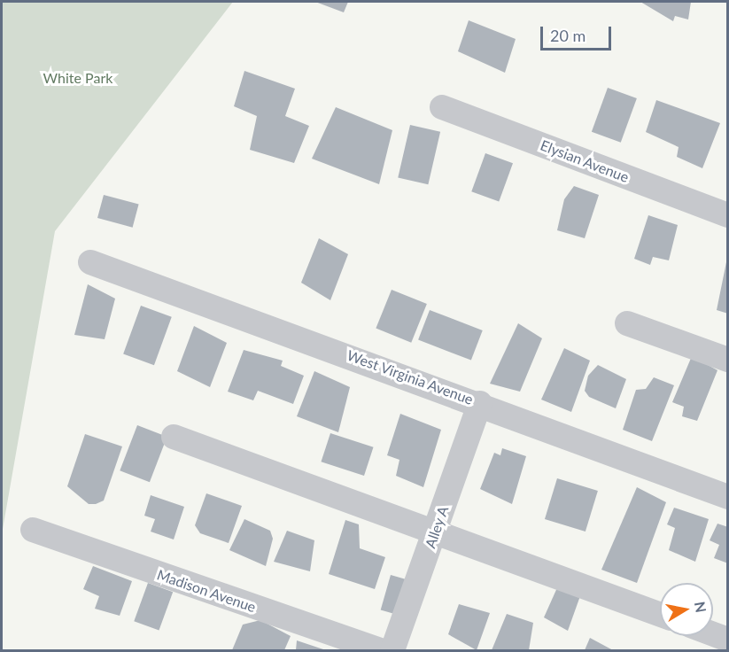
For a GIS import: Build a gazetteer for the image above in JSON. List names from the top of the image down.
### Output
{
  "streets": {
    "street": [
      "Elysian Avenue",
      "West Virginia Avenue",
      "Alley A",
      "Madison Avenue"
    ]
  },
  "crossings": [
    ["West Virginia Avenue", "Alley A"]
  ],
  "parks": ["White Park"],
  "scale_bar": "20 m",
  "north": "right"
}
